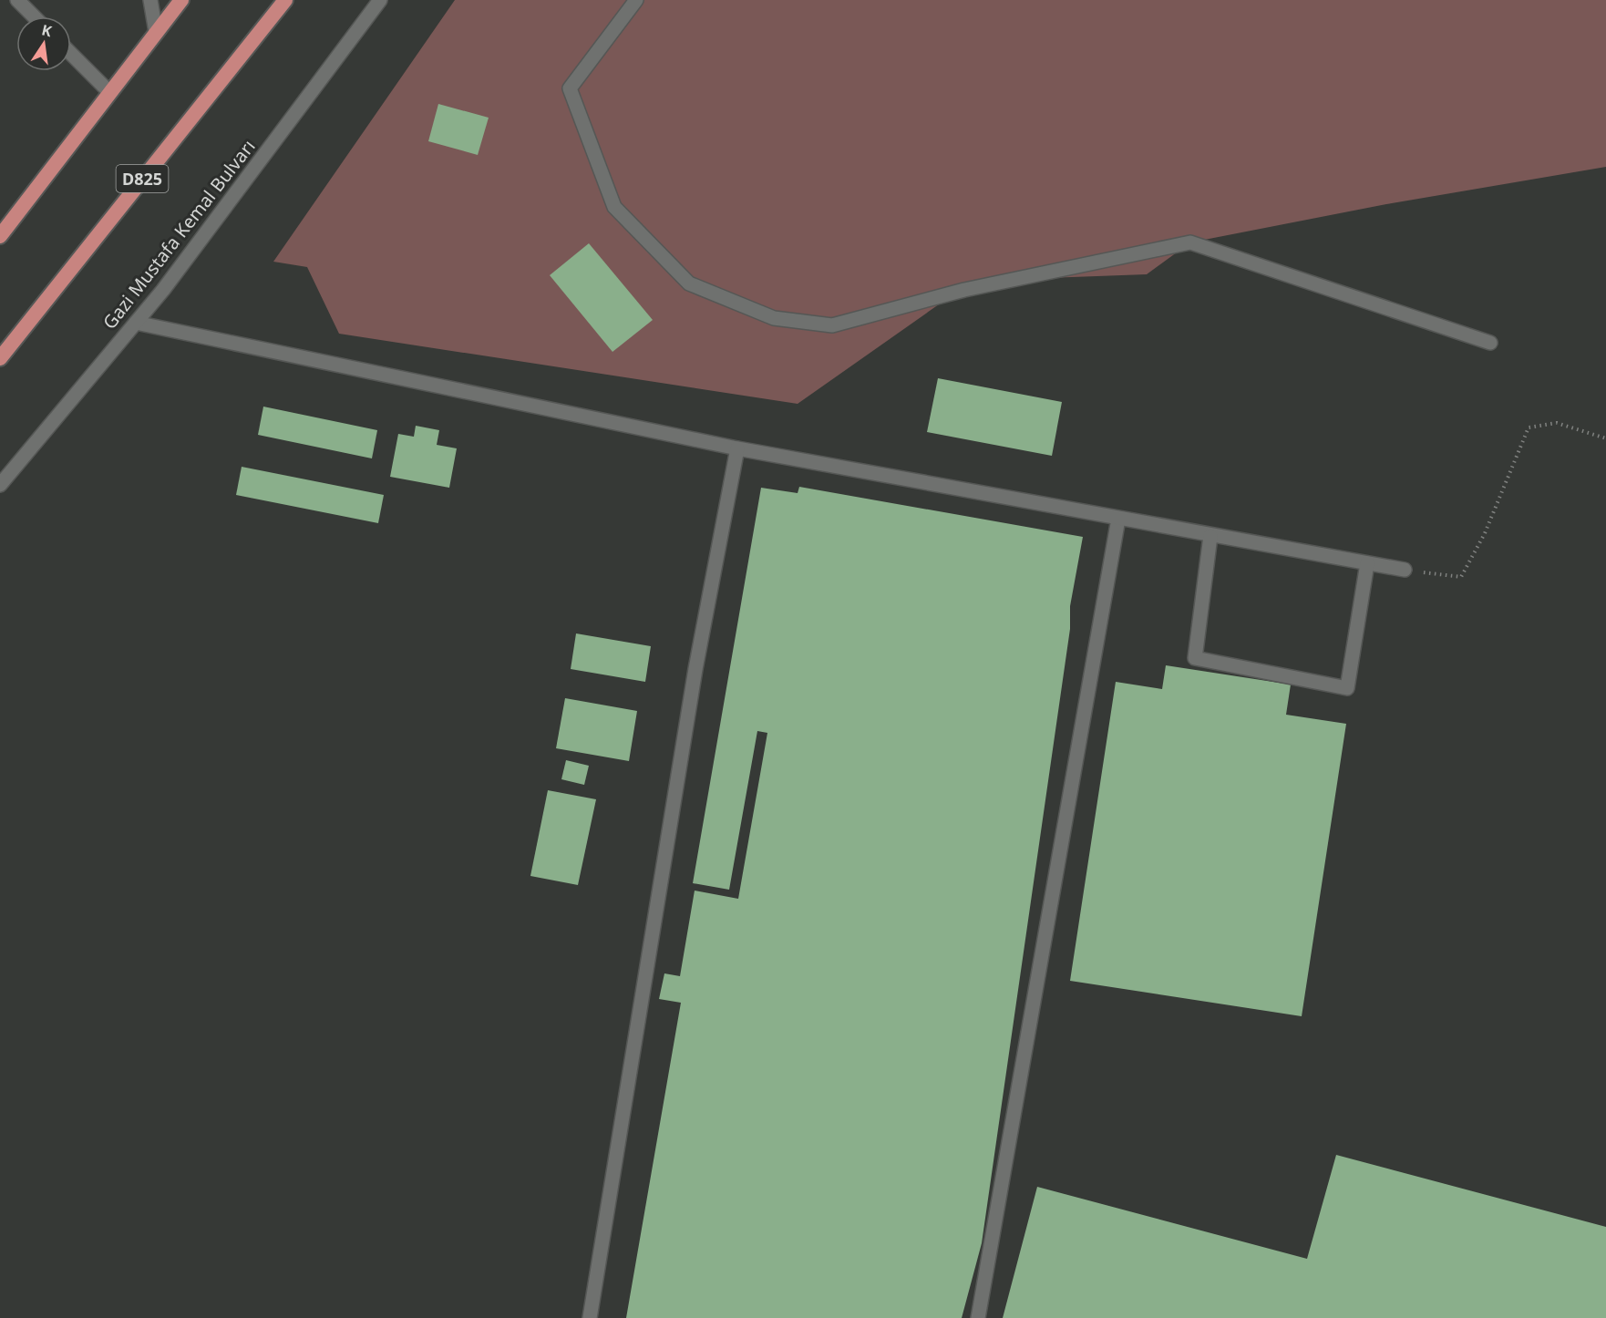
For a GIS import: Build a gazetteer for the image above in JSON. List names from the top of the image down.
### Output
{
  "streets": {
    "highway": ["D825"],
    "street": ["Gazi Mustafa Kemal Bulvarı"]
  },
  "north": "top"
}
